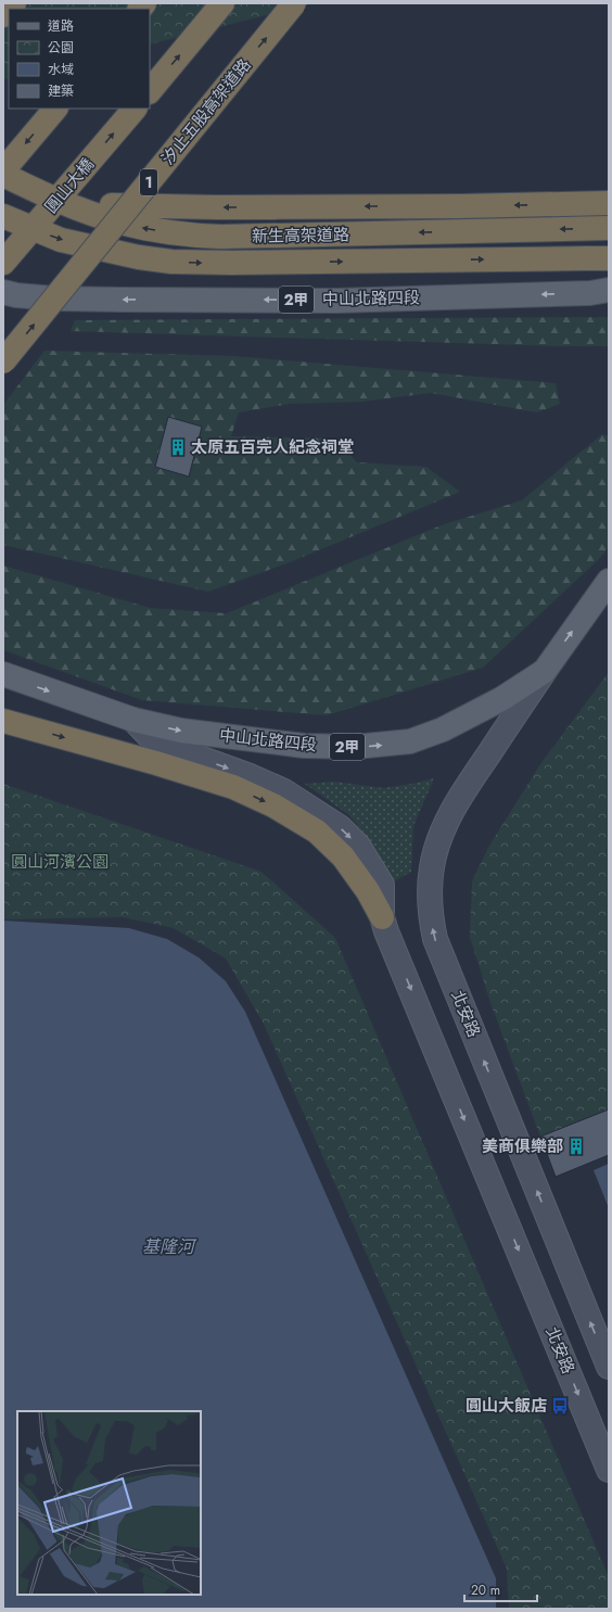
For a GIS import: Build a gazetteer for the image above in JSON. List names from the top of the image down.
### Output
{
  "streets": {
    "highway": [
      "汐止五股高架道路",
      "1",
      "圓山大橋",
      "新生高架道路"
    ],
    "main road": ["中山北路四段", "2甲", "北安路"]
  },
  "crossings": [
    ["中山北路四段", "北安路"]
  ],
  "water": ["基隆河"],
  "parks": ["圓山河濱公園"],
  "places": {
    "building": ["太原五百完人紀念祠堂", "美商俱樂部"],
    "bus stop": ["圓山大飯店"]
  },
  "legend": [
    "道路",
    "公園",
    "水域",
    "建築"
  ],
  "scale_bar": "20 m"
}
